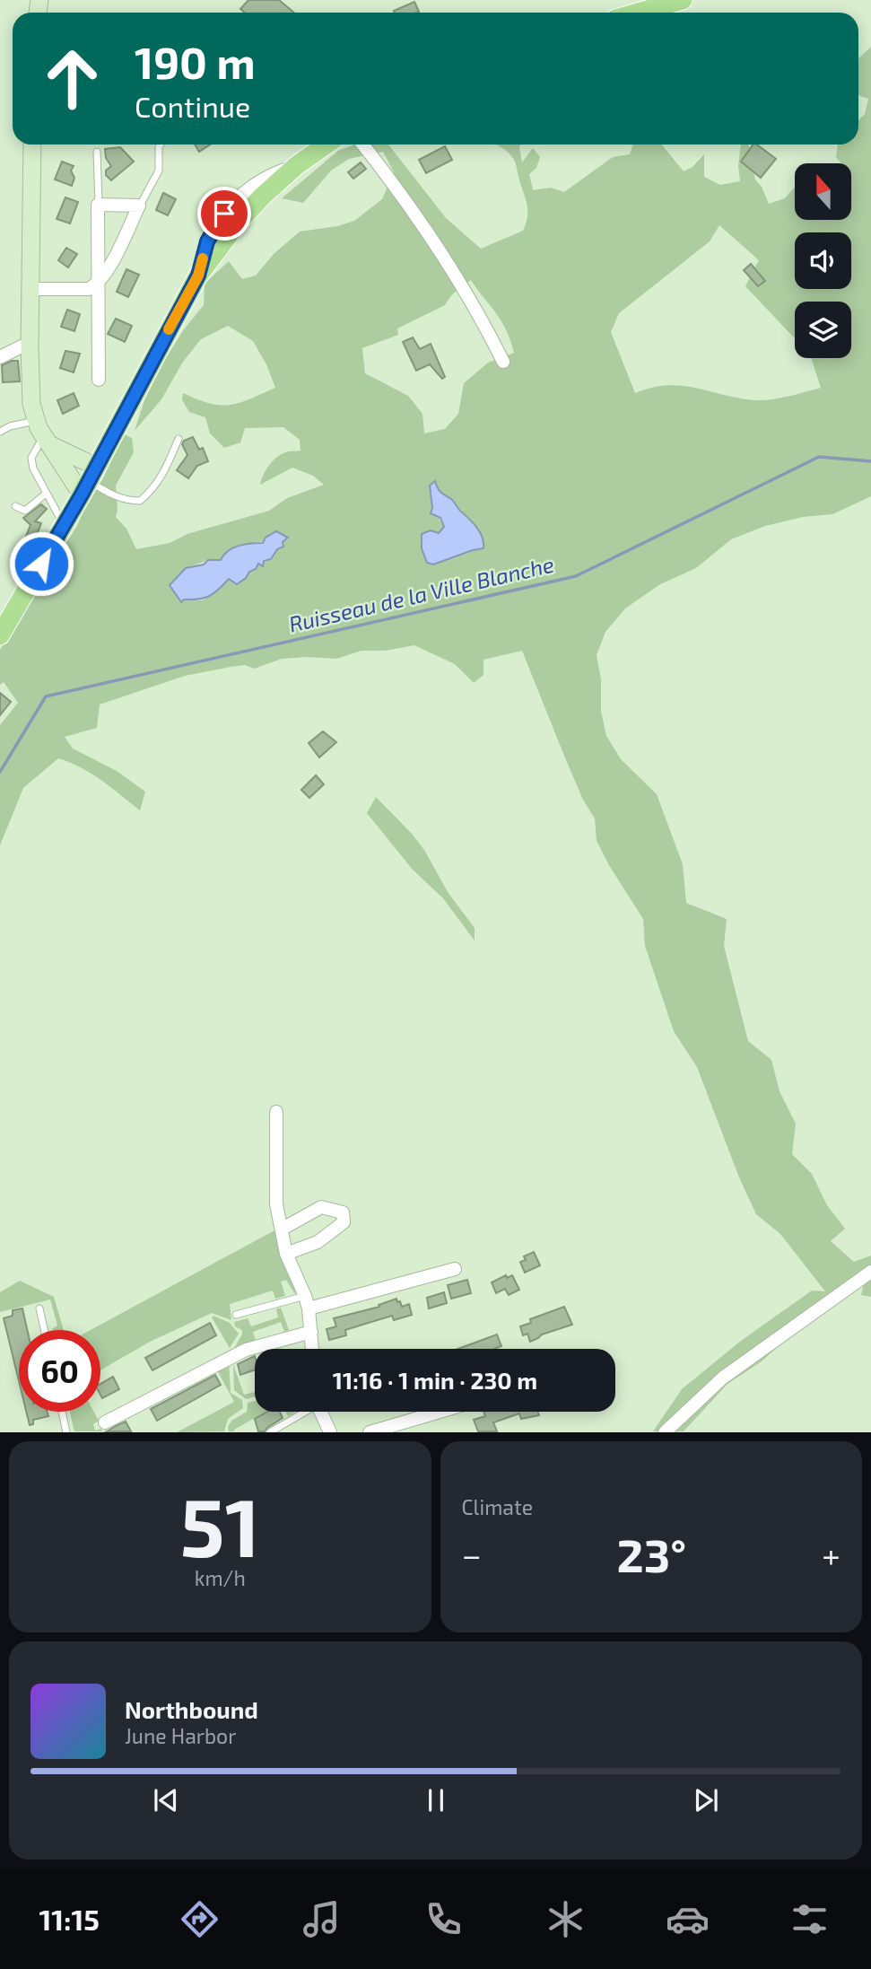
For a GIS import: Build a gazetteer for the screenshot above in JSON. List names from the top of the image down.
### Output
{
  "water": ["Ruisseau de la Ville Blanche"],
  "north": "top",
  "page": {
    "turn": ["190 m", "Continue"],
    "limit": "60",
    "trip": "11:16 · 1 min · 230 m",
    "tile": [
      ["51", "km/h"],
      "Climate"
    ],
    "heat": ["−", "23°", "+"],
    "song": ["Northbound", "June Harbor"],
    "tabs": "11:15"
  }
}
